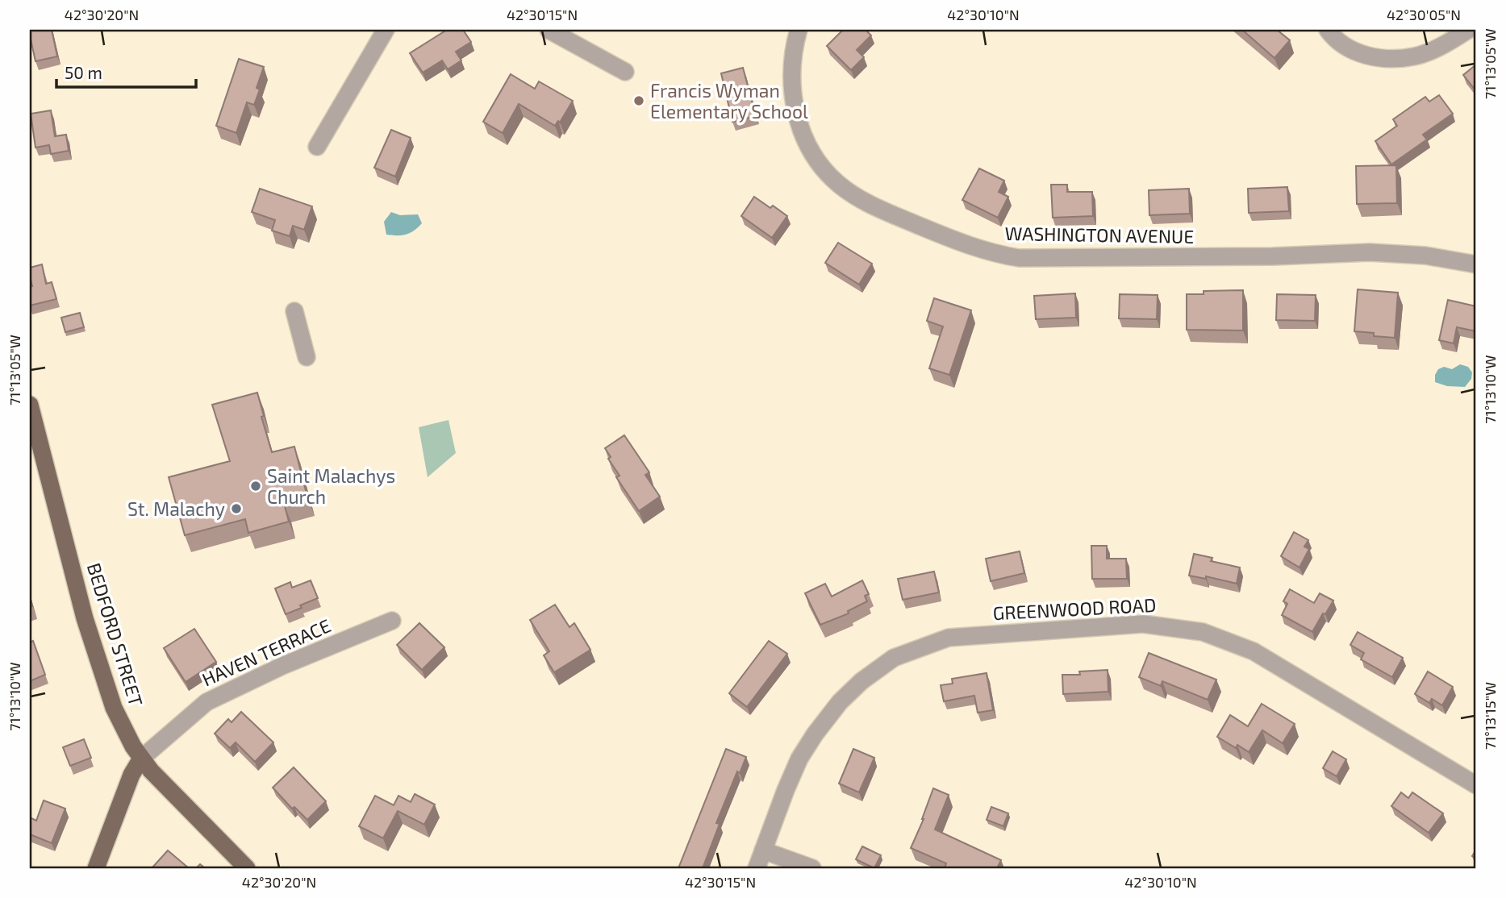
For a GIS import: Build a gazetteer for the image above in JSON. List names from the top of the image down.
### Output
{
  "streets": {
    "main road": ["BEDFORD STREET"],
    "street": ["WASHINGTON AVENUE", "GREENWOOD ROAD", "HAVEN TERRACE"]
  },
  "crossings": [
    ["BEDFORD STREET", "HAVEN TERRACE"]
  ],
  "places": ["Francis Wyman Elementary School", "Saint Malachys Church", "St. Malachy"],
  "scale_bar": "50 m",
  "coordinates": [
    "42°30'20\"N",
    "42°30'15\"N",
    "42°30'10\"N",
    "42°30'05\"N",
    "71°13'05\"W",
    "71°13'10\"W",
    "71°13'15\"W"
  ]
}
